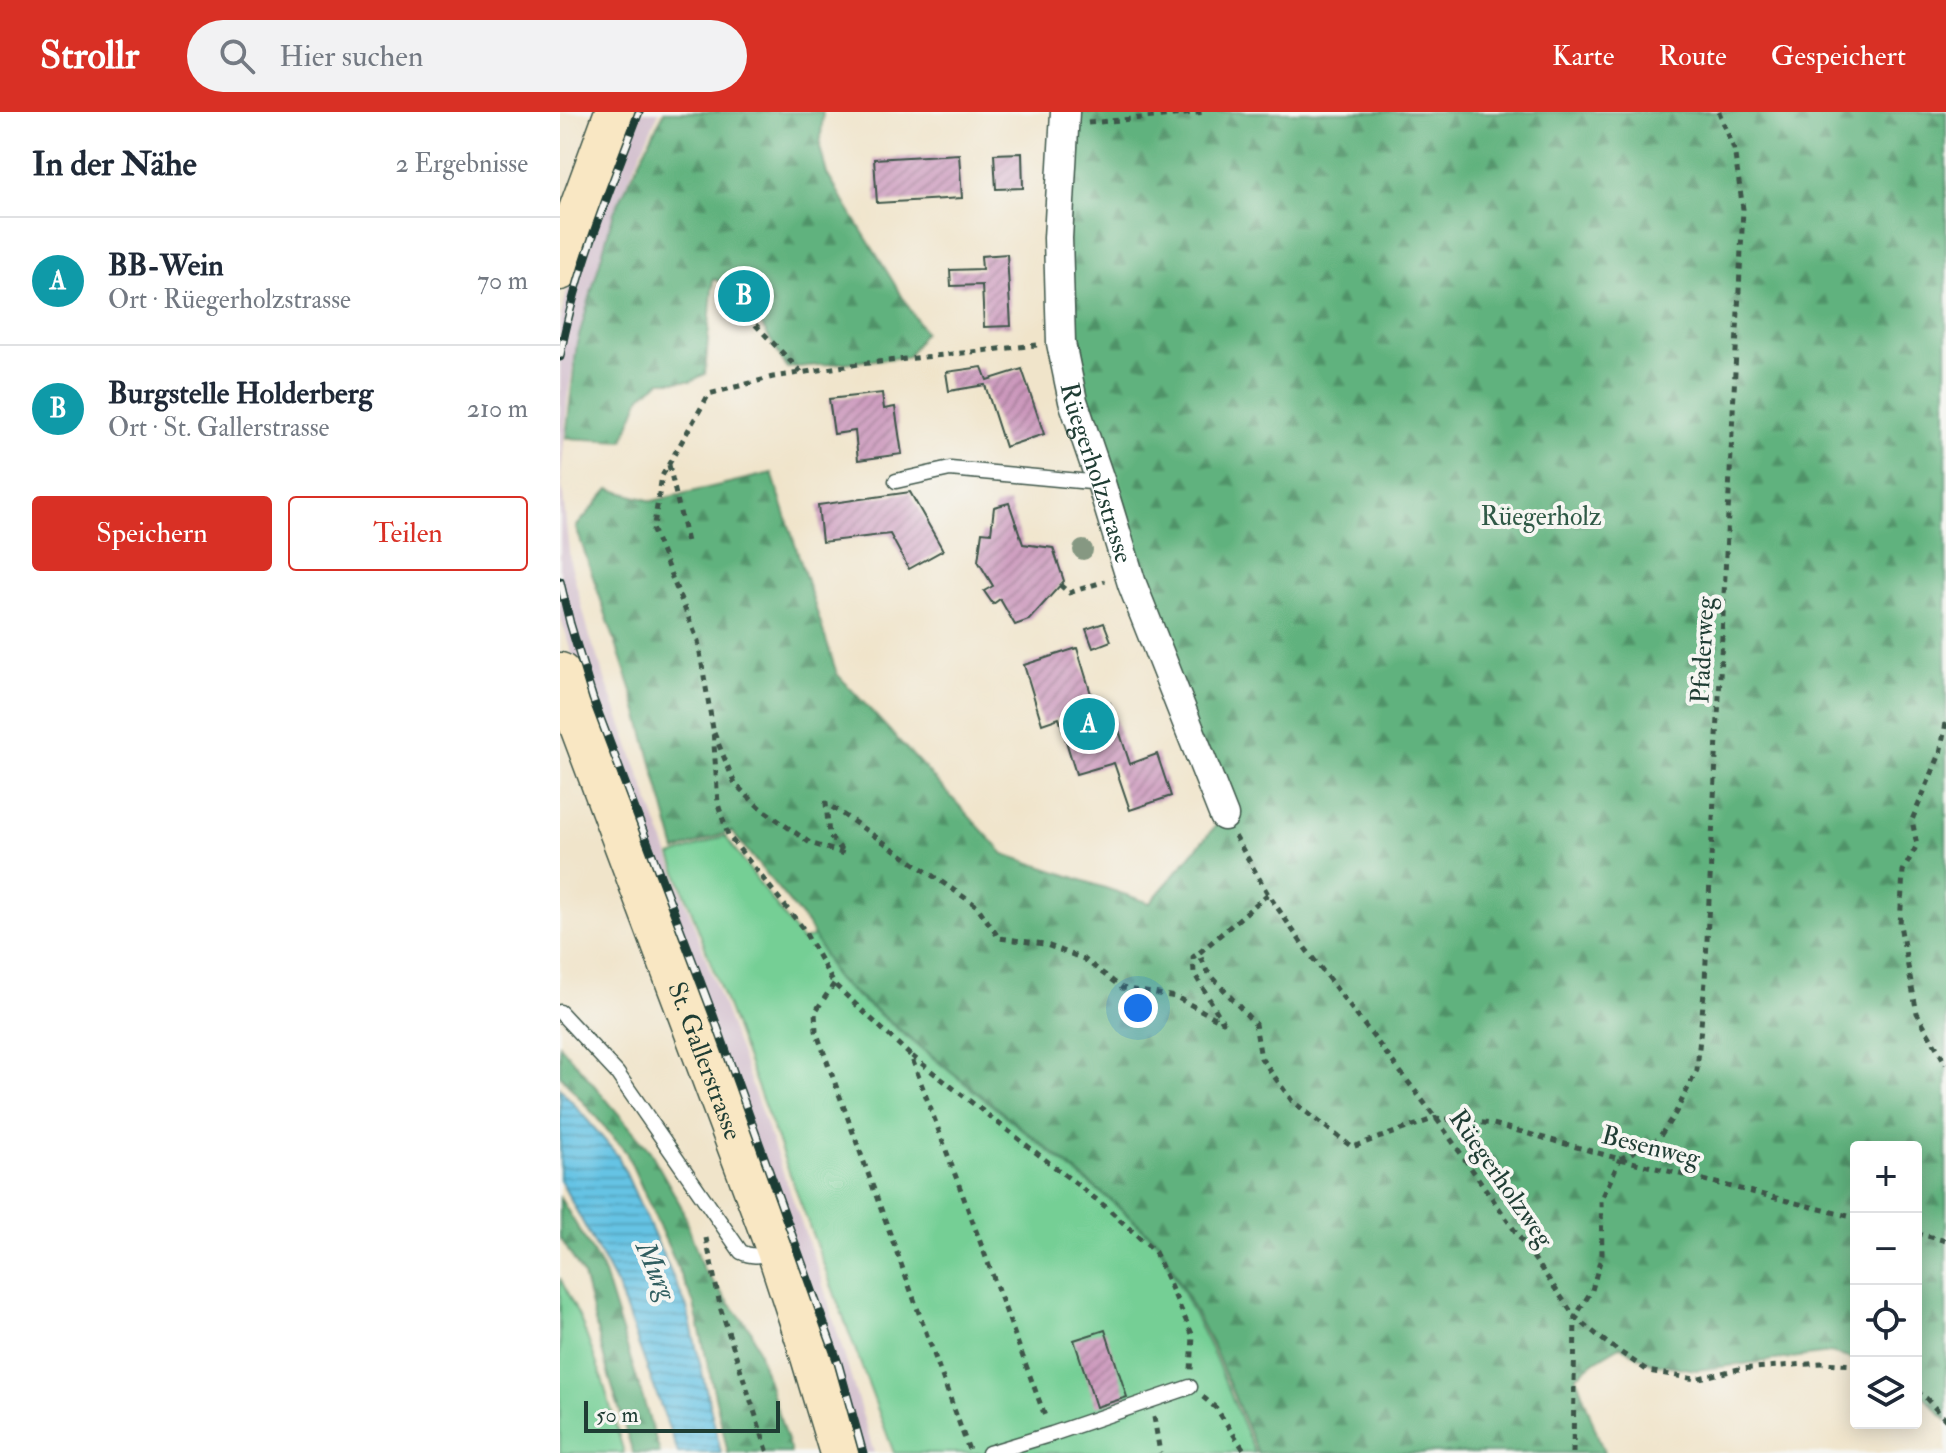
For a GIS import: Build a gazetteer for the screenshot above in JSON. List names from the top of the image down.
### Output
{
  "streets": {
    "main road": ["St. Gallerstrasse"],
    "street": ["Rüegerholzstrasse"],
    "path": ["Pfaderweg", "Besenweg", "Rüegerholzweg"]
  },
  "crossings": [
    ["Rüegerholzstrasse", "Rüegerholzweg"],
    ["Pfaderweg", "Besenweg"],
    ["Besenweg", "Rüegerholzweg"]
  ],
  "water": ["Murg"],
  "parks": ["Rüegerholz"],
  "scale_bar": "50 m",
  "page": {
    "header": "Strollr",
    "search": "Hier suchen",
    "nav": ["Karte", "Route", "Gespeichert"],
    "heading": ["In der Nähe", "2 Ergebnisse"],
    "list": [
      {
        "mark": "A",
        "name": "BB-Wein",
        "note": "Ort · Rüegerholzstrasse",
        "value": "70 m"
      },
      {
        "mark": "B",
        "name": "Burgstelle Holderberg",
        "note": "Ort · St. Gallerstrasse",
        "value": "210 m"
      }
    ],
    "pins": ["B", "A"],
    "buttons": ["Speichern", "Teilen"],
    "map_buttons": ["+", "−"],
    "scale": "50 m"
  }
}
